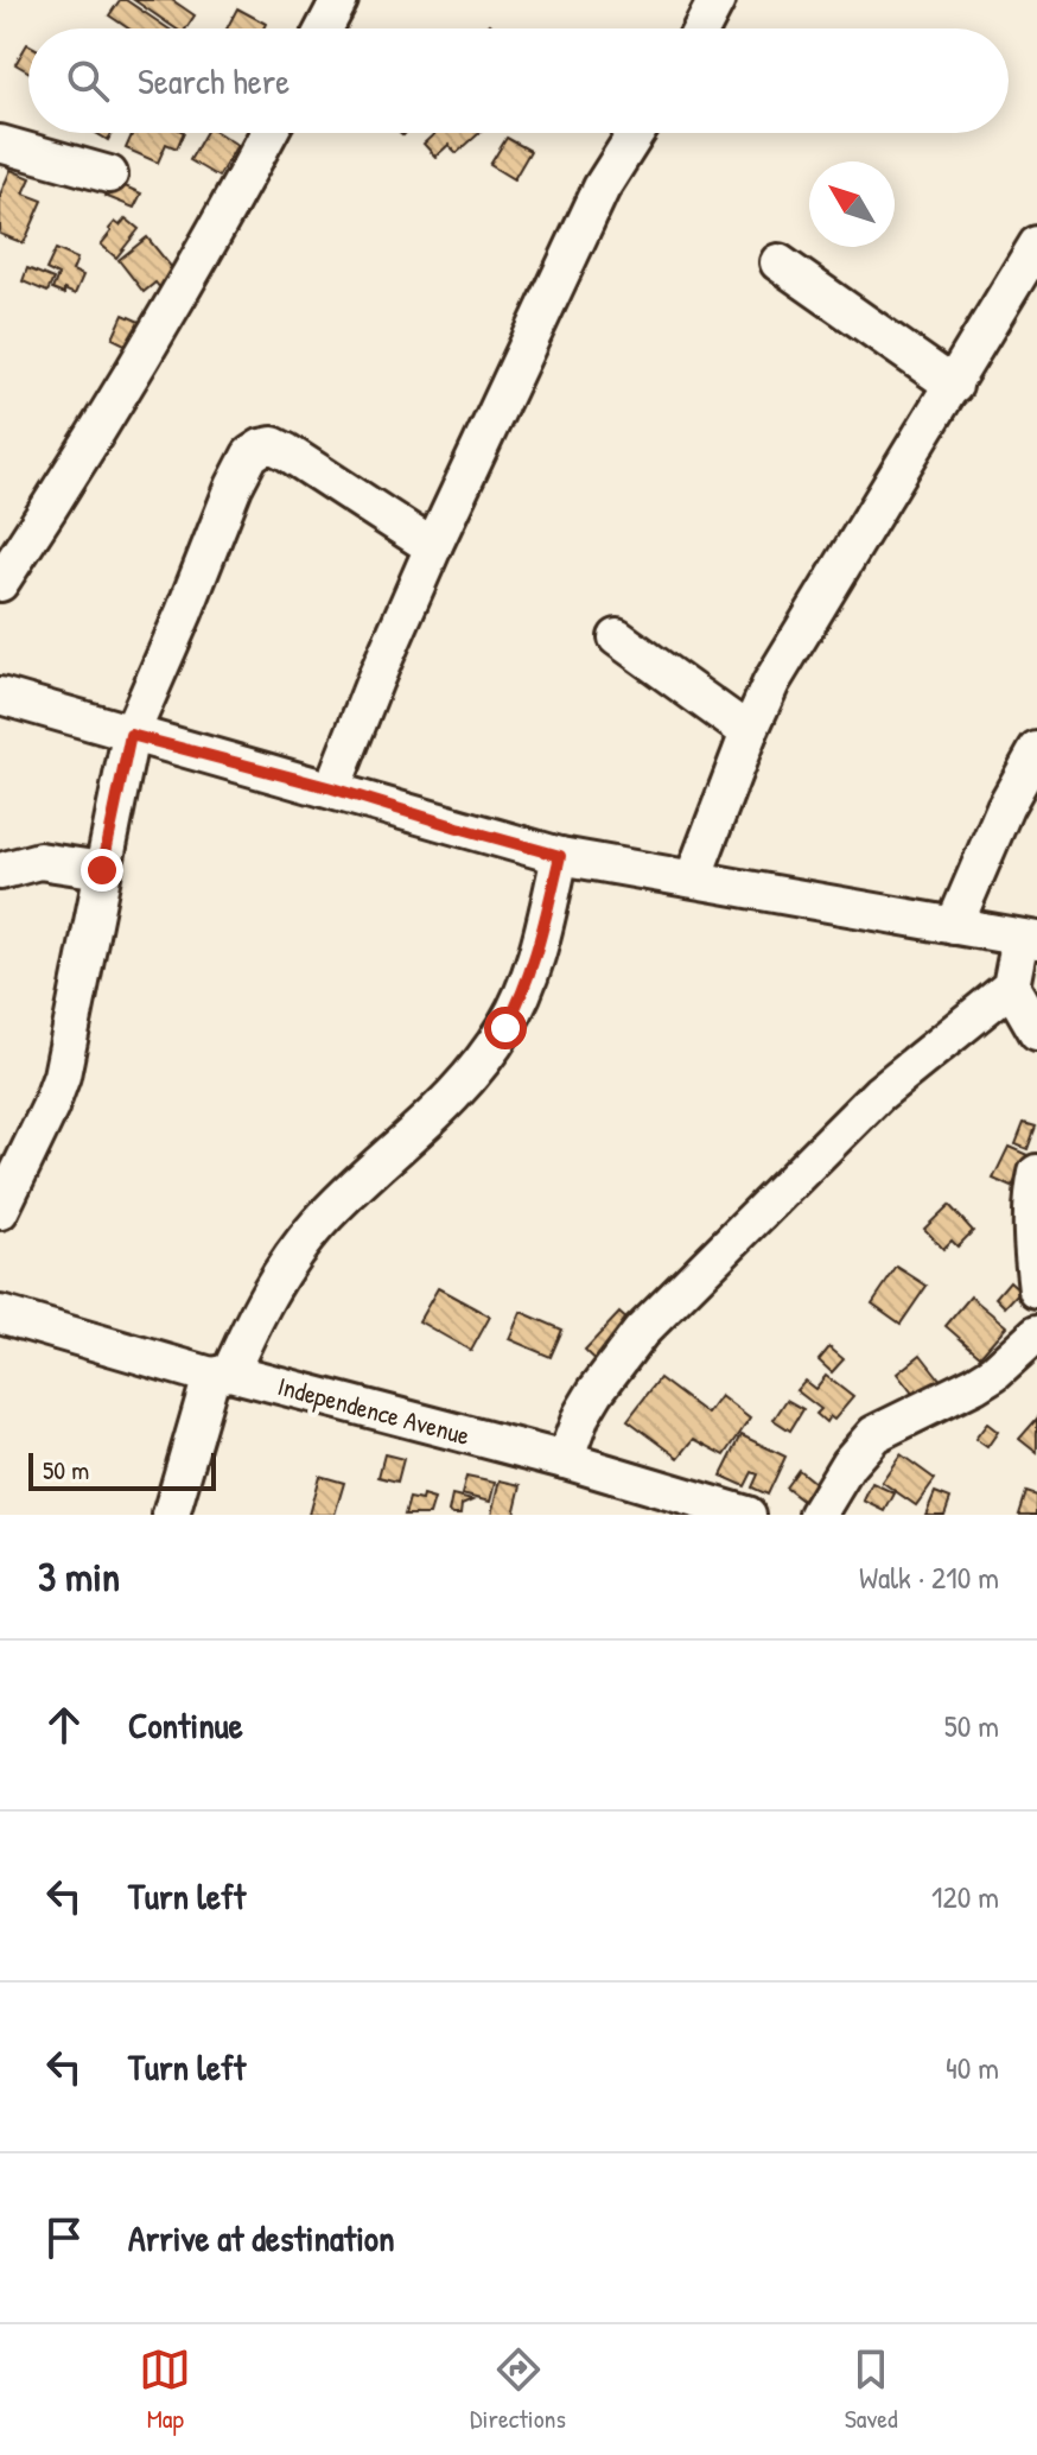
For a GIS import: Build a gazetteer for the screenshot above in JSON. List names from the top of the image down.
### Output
{
  "streets": {
    "street": ["Independence Avenue"]
  },
  "scale_bar": "50 m",
  "north": "top left",
  "page": {
    "search": "Search here",
    "scale": "50 m",
    "heading": ["3 min", "Walk · 210 m"],
    "list": [
      ["Continue", "50 m"],
      ["Turn left", "120 m"],
      ["Turn left", "40 m"],
      "Arrive at destination"
    ],
    "nav": ["Map", "Directions", "Saved"]
  }
}
